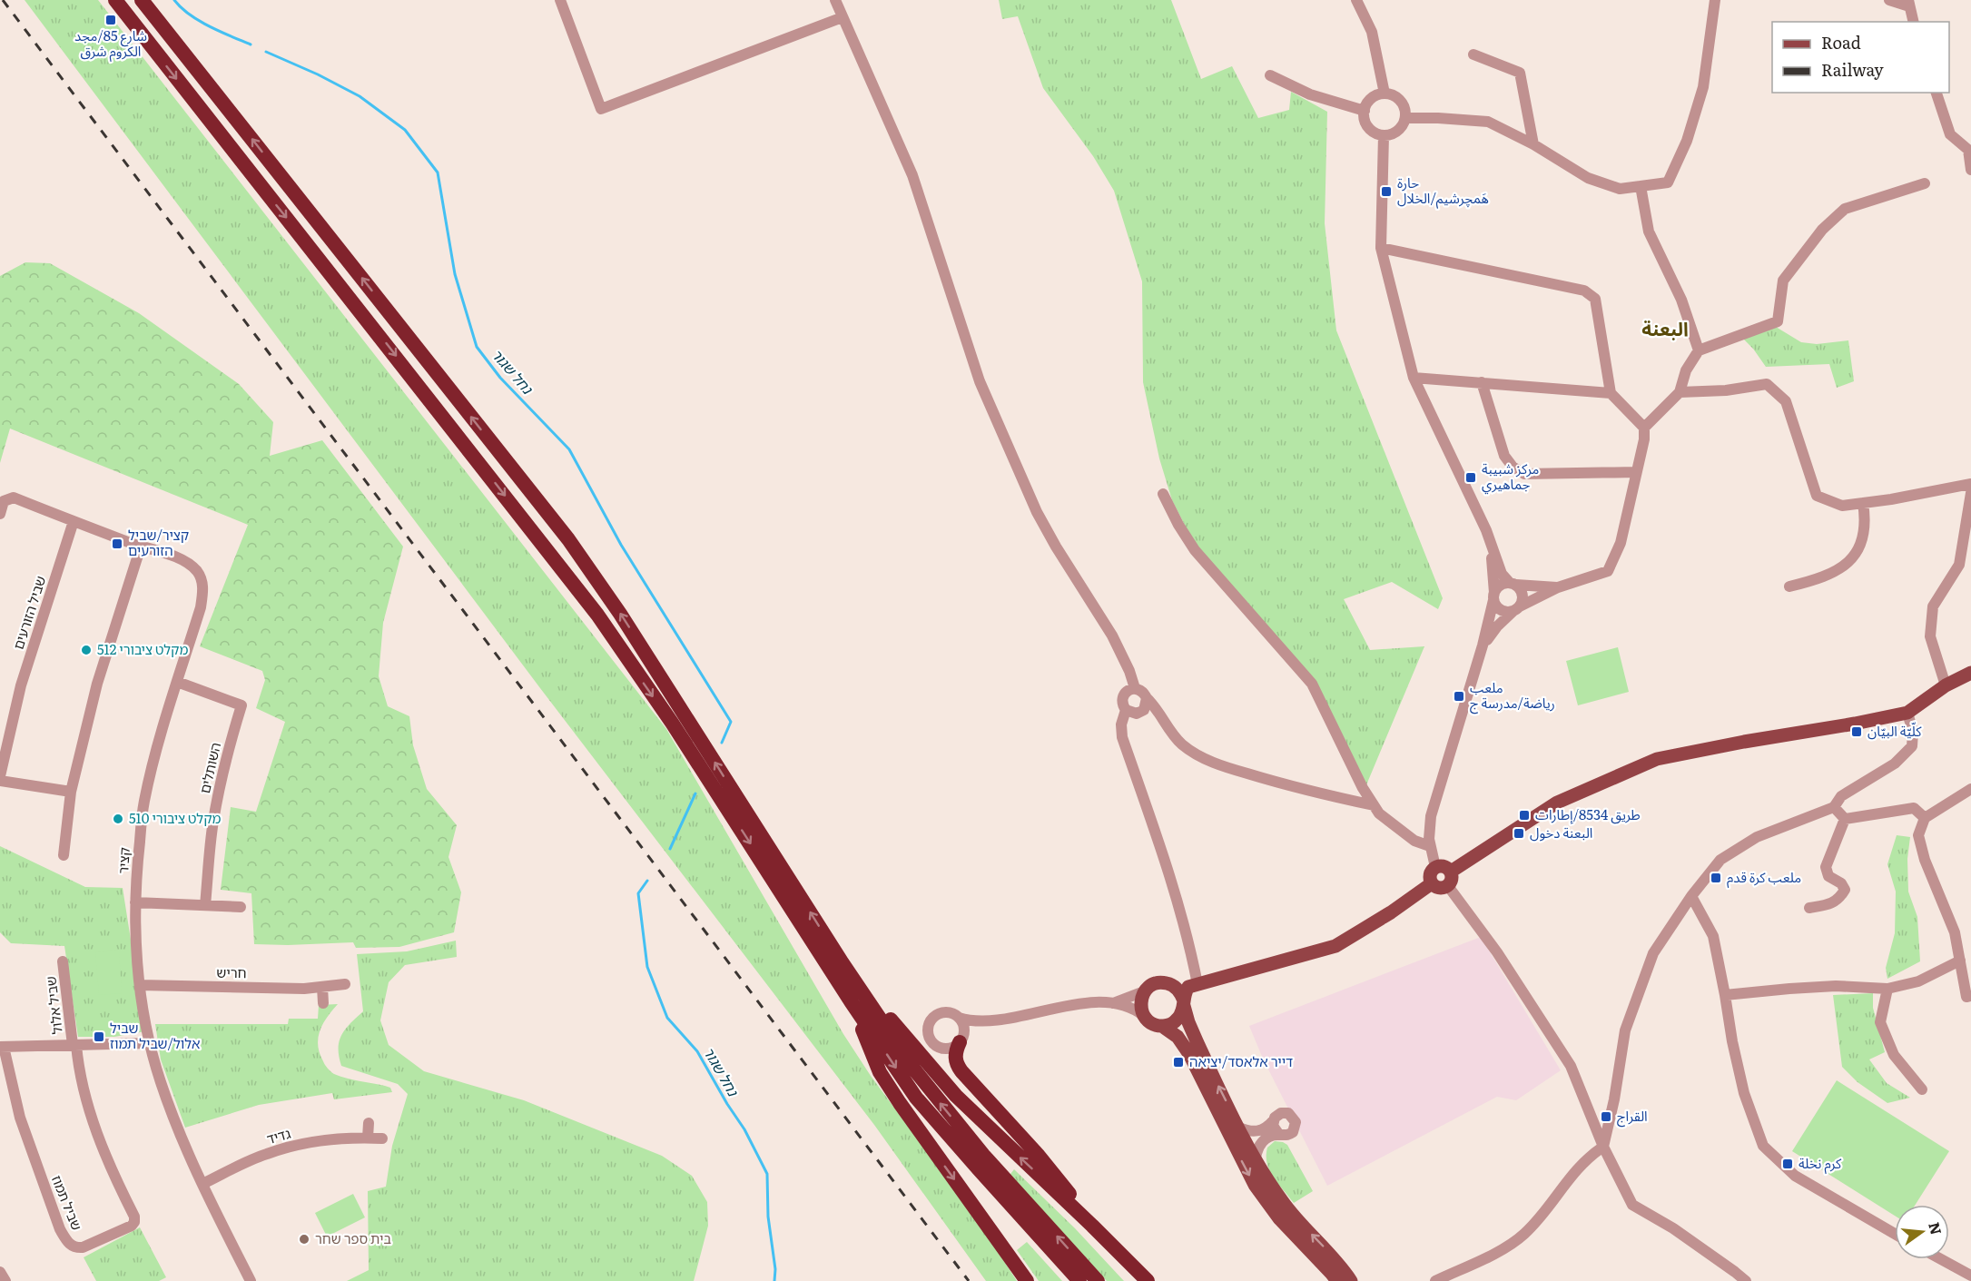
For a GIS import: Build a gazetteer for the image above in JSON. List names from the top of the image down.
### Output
{
  "streets": {
    "street": [
      "שביל הזורעים",
      "השותלים",
      "קציר",
      "חריש",
      "שביל אלול",
      "גדיד",
      "שביל תמוז"
    ]
  },
  "crossings": [
    ["שביל הזורעים", "קציר"],
    ["השותלים", "קציר"],
    ["קציר", "חריש"],
    ["קציר", "שביל אלול"],
    ["קציר", "גדיד"],
    ["שביל אלול", "שביל תמוז"]
  ],
  "districts": ["البعنة"],
  "water": ["נחל שגור"],
  "places": {
    "transit": [
      "شارع 85/مجد الكروم شرق",
      "حارة هَمچرشيم/الخلال",
      "مركز شبيبة جماهيري",
      "קציר/שביל הזורעים",
      "ملعب رياضة/مدرسة ج",
      "كلّيّة البيّان",
      "طريق 8534/إطارات",
      "البعنة دخول",
      "ملعب كرة قدم",
      "שביל אלול/שביל תמוז",
      "דייר אלאסד/יציאה",
      "القراج",
      "كرم نخلة"
    ],
    "other": ["מקלט ציבורי 512", "מקלט ציבורי 510", "בית ספר שחר"]
  },
  "legend": ["Road", "Railway"],
  "north": "right"
}
